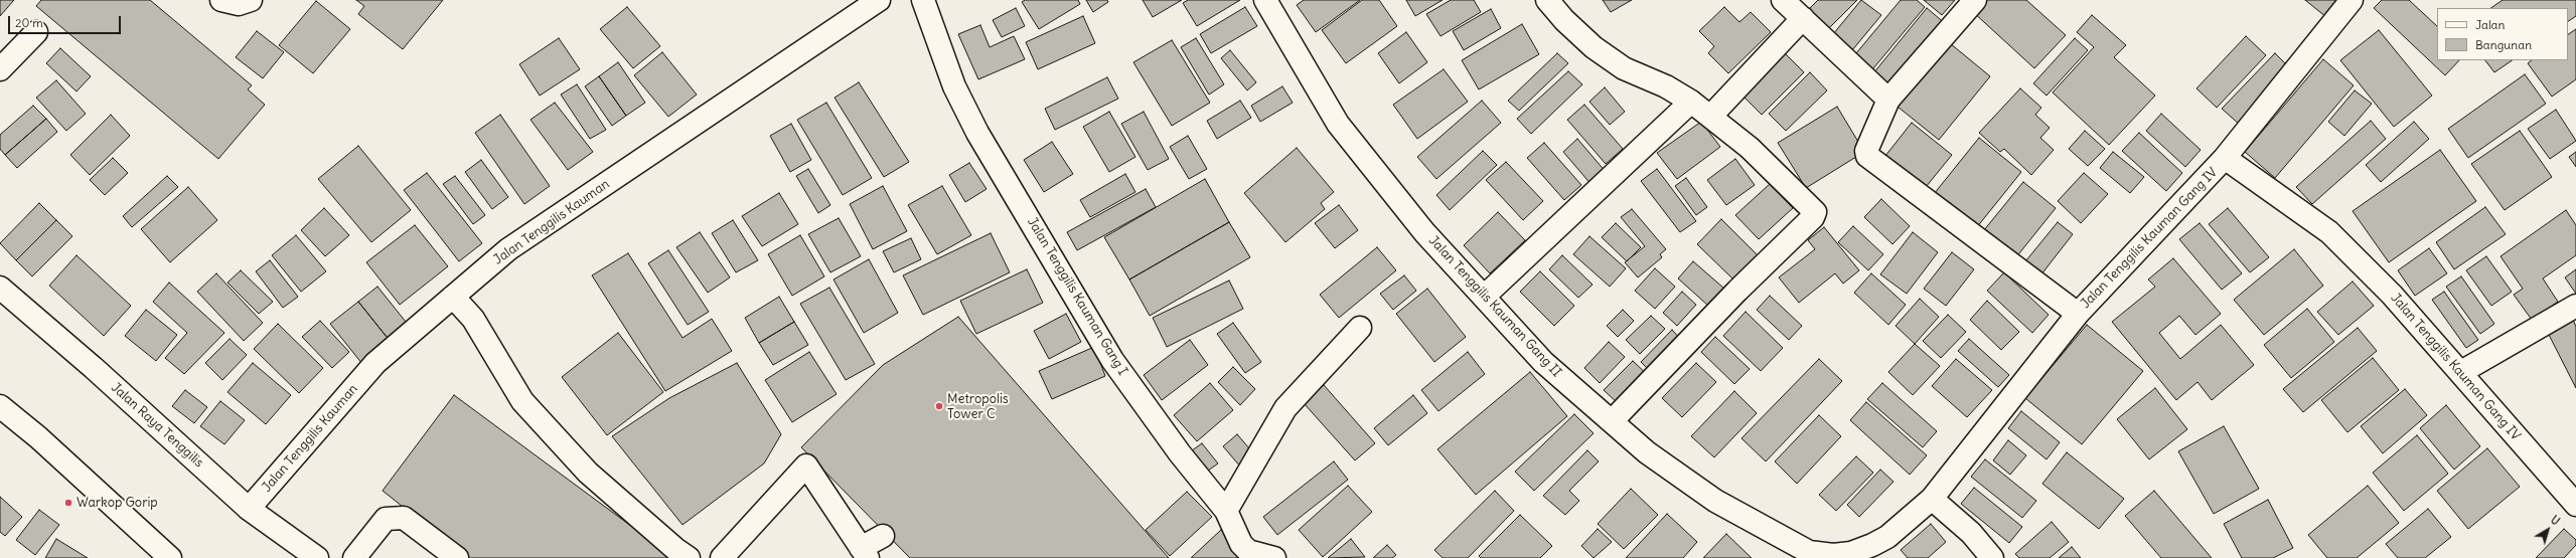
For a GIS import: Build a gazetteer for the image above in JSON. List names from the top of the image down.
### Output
{
  "streets": {
    "street": [
      "Jalan Tenggilis Kauman",
      "Jalan Tenggilis Kauman Gang IV",
      "Jalan Tenggilis Kauman Gang I",
      "Jalan Tenggilis Kauman Gang II",
      "Jalan Raya Tenggilis"
    ]
  },
  "crossings": [
    ["Jalan Tenggilis Kauman", "Jalan Raya Tenggilis"],
    ["Jalan Tenggilis Kauman Gang IV", "Jalan Tenggilis Kauman Gang II"]
  ],
  "places": ["Metropolis Tower C", "Warkop Gorip"],
  "legend": ["Jalan", "Bangunan"],
  "scale_bar": "20 m",
  "north": "top right"
}
